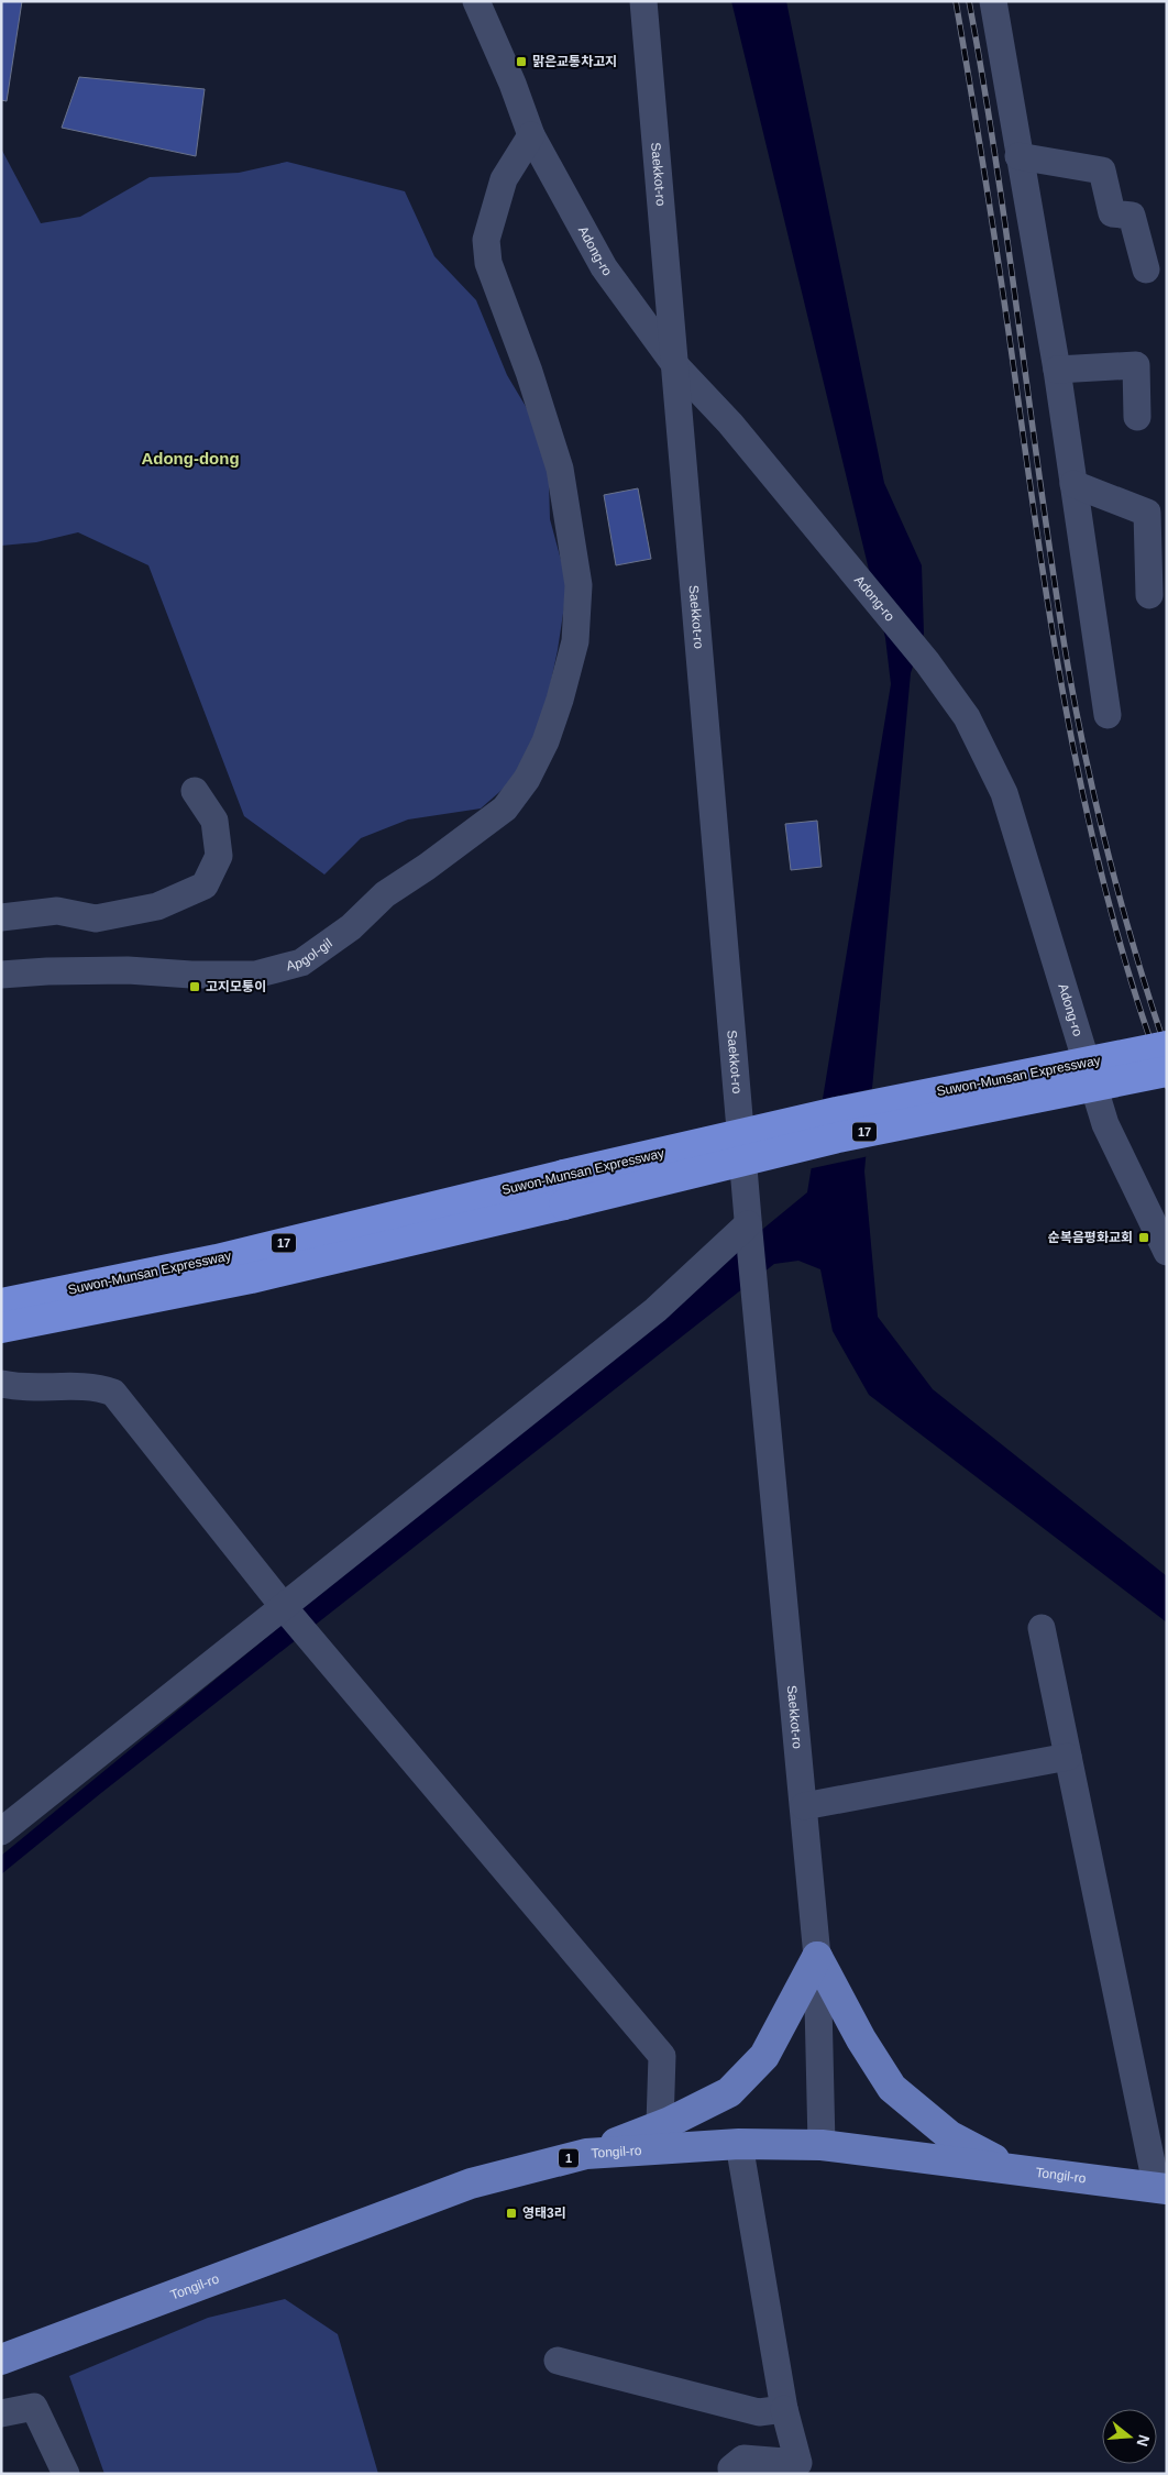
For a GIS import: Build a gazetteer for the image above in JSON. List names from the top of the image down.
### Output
{
  "streets": {
    "highway": ["Suwon-Munsan Expressway", "17"],
    "main road": ["Tongil-ro", "1"],
    "street": ["Saekkot-ro", "Adong-ro", "Apgol-gil"]
  },
  "crossings": [
    ["Saekkot-ro", "Adong-ro"],
    ["Saekkot-ro", "Tongil-ro"],
    ["Adong-ro", "Apgol-gil"]
  ],
  "districts": ["Adong-dong"],
  "places": {
    "transit": [
      "맑은교통차고지",
      "고지모퉁이",
      "순복음평화교회",
      "영태3리"
    ]
  },
  "north": "right"
}
